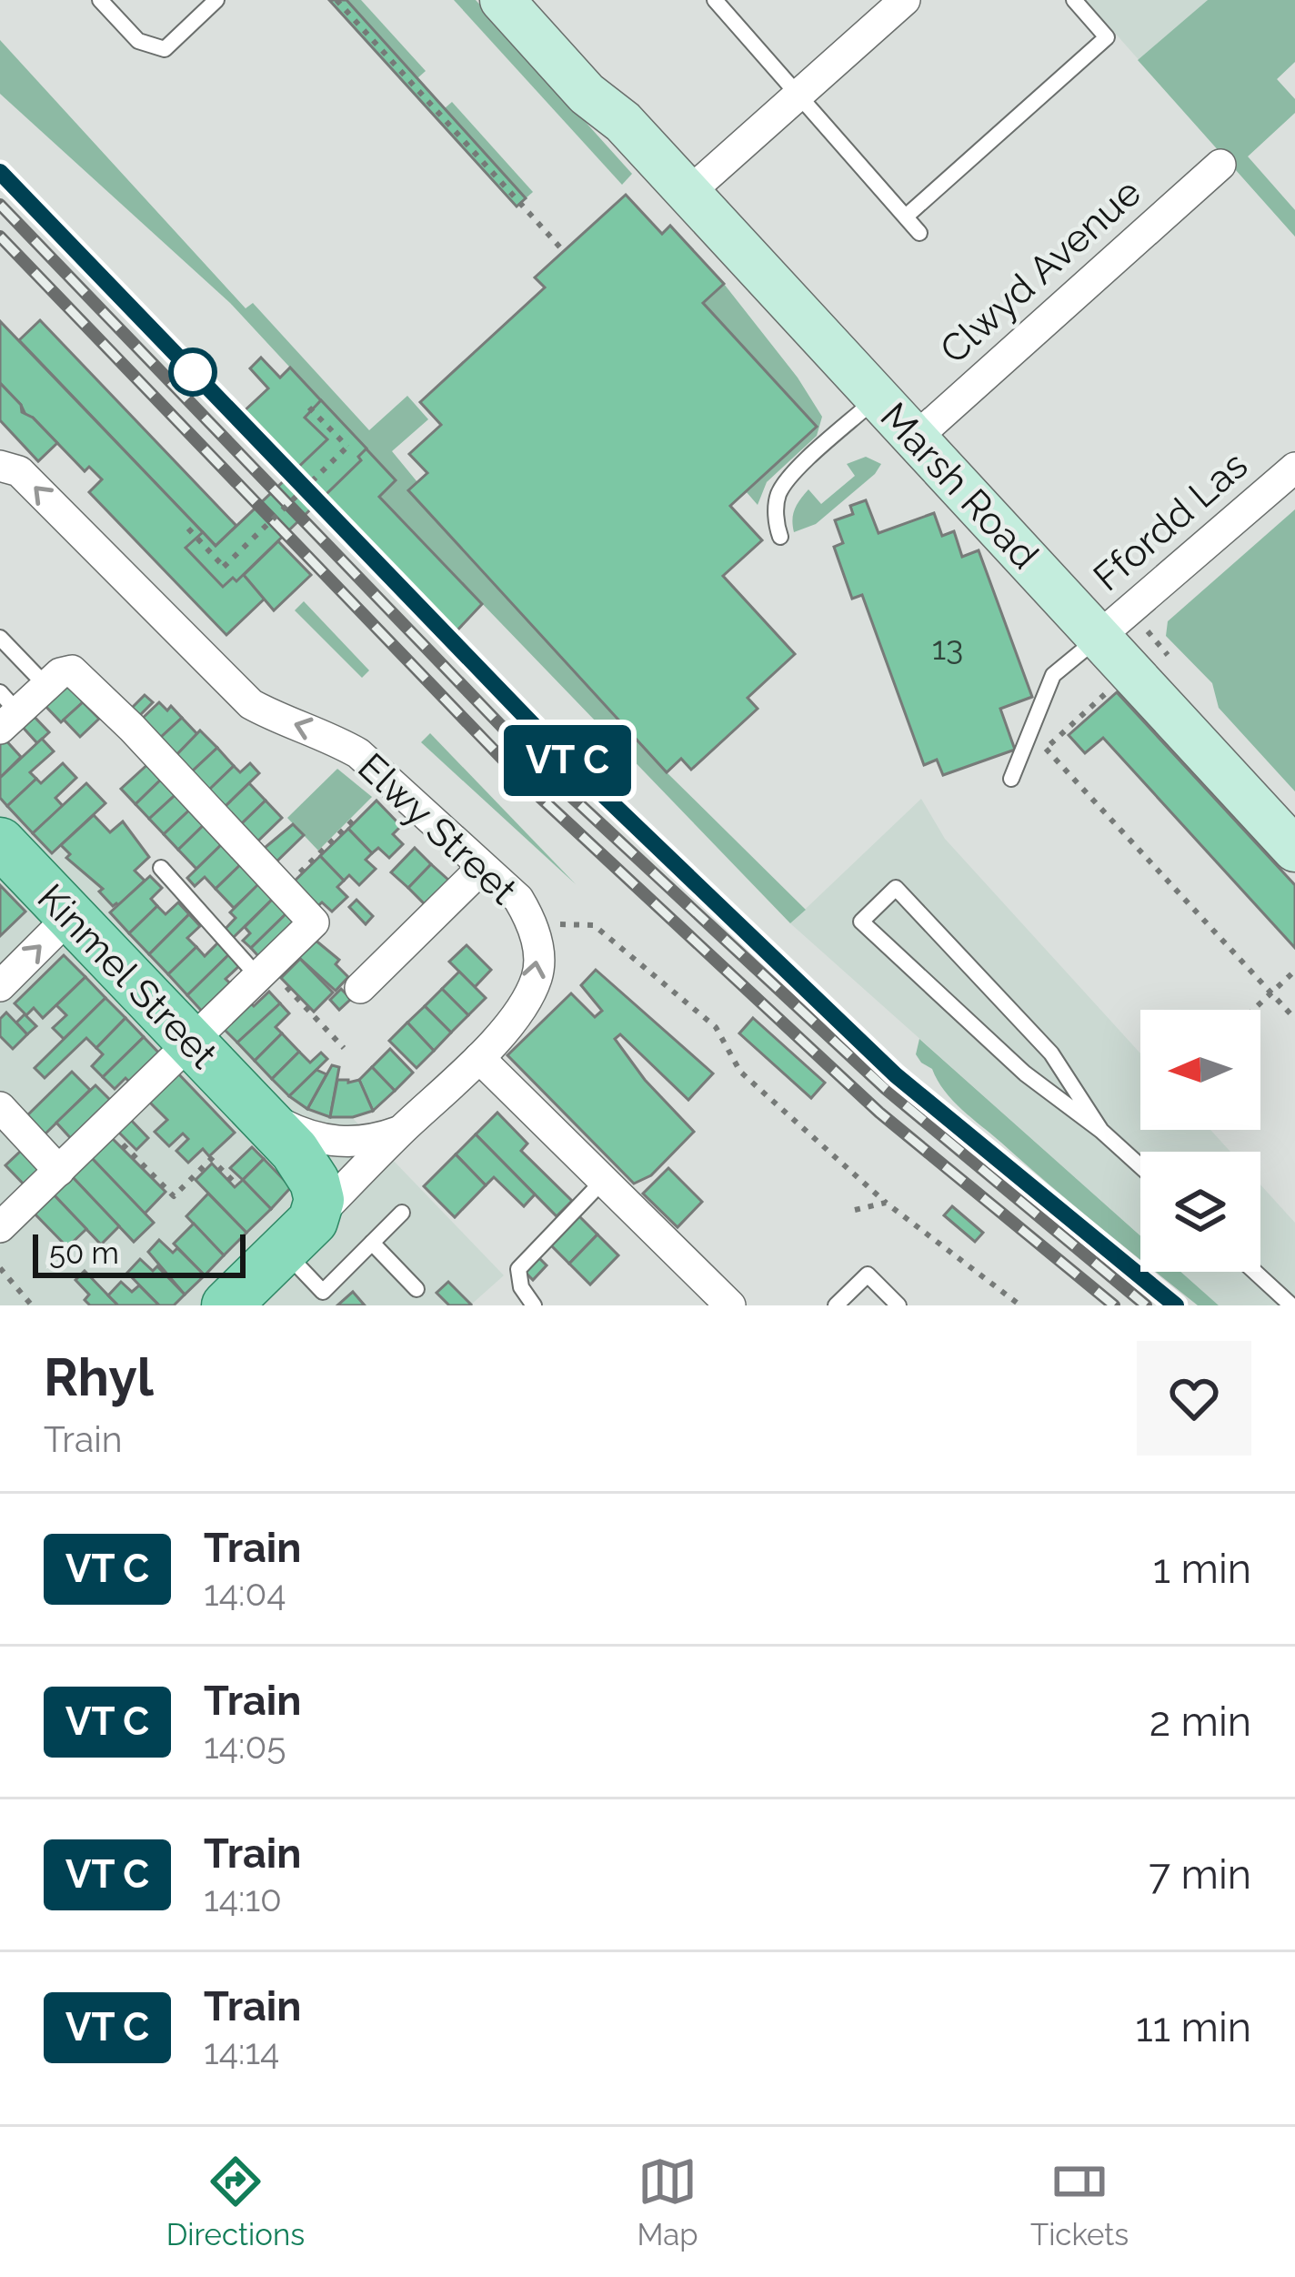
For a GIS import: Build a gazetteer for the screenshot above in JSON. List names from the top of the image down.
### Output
{
  "streets": {
    "main road": ["Elwy Street", "Kinmel Street"],
    "street": ["Clwyd Avenue", "Marsh Road", "Ffordd Las"]
  },
  "crossings": [
    ["Clwyd Avenue", "Marsh Road"],
    ["Marsh Road", "Ffordd Las"],
    ["Elwy Street", "Kinmel Street"]
  ],
  "house_numbers": ["13"],
  "scale_bar": "50 m",
  "north": "left",
  "page": {
    "on_map": "VT C",
    "scale": "50 m",
    "heading": ["Rhyl", "Train"],
    "list": [
      {
        "mark": "VT C",
        "name": "Train",
        "note": "14:04",
        "value": "1 min"
      },
      {
        "mark": "VT C",
        "name": "Train",
        "note": "14:05",
        "value": "2 min"
      },
      {
        "mark": "VT C",
        "name": "Train",
        "note": "14:10",
        "value": "7 min"
      },
      {
        "mark": "VT C",
        "name": "Train",
        "note": "14:14",
        "value": "11 min"
      }
    ],
    "tabs": ["Directions", "Map", "Tickets"]
  }
}
